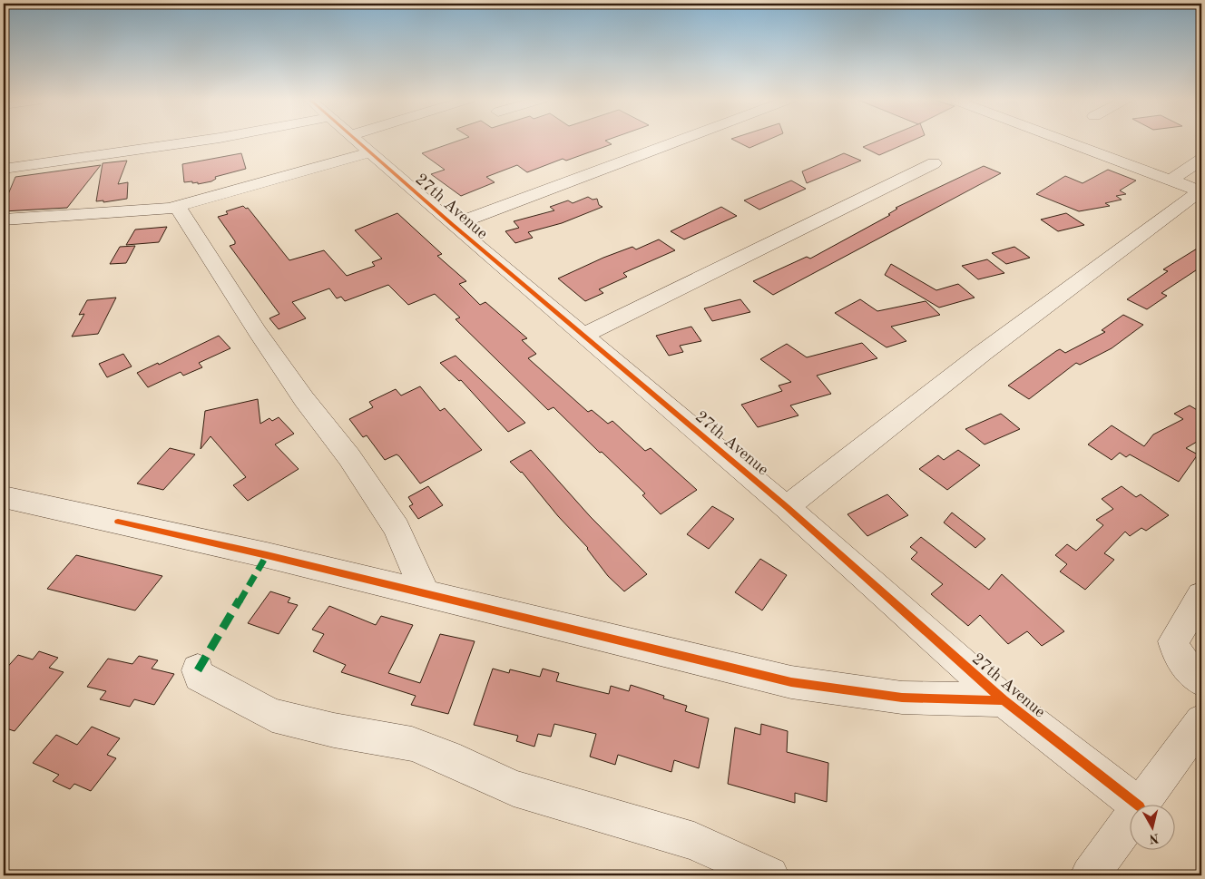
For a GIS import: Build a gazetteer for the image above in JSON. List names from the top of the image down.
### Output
{
  "streets": {
    "street": ["27th Avenue"]
  },
  "north": "bottom"
}
